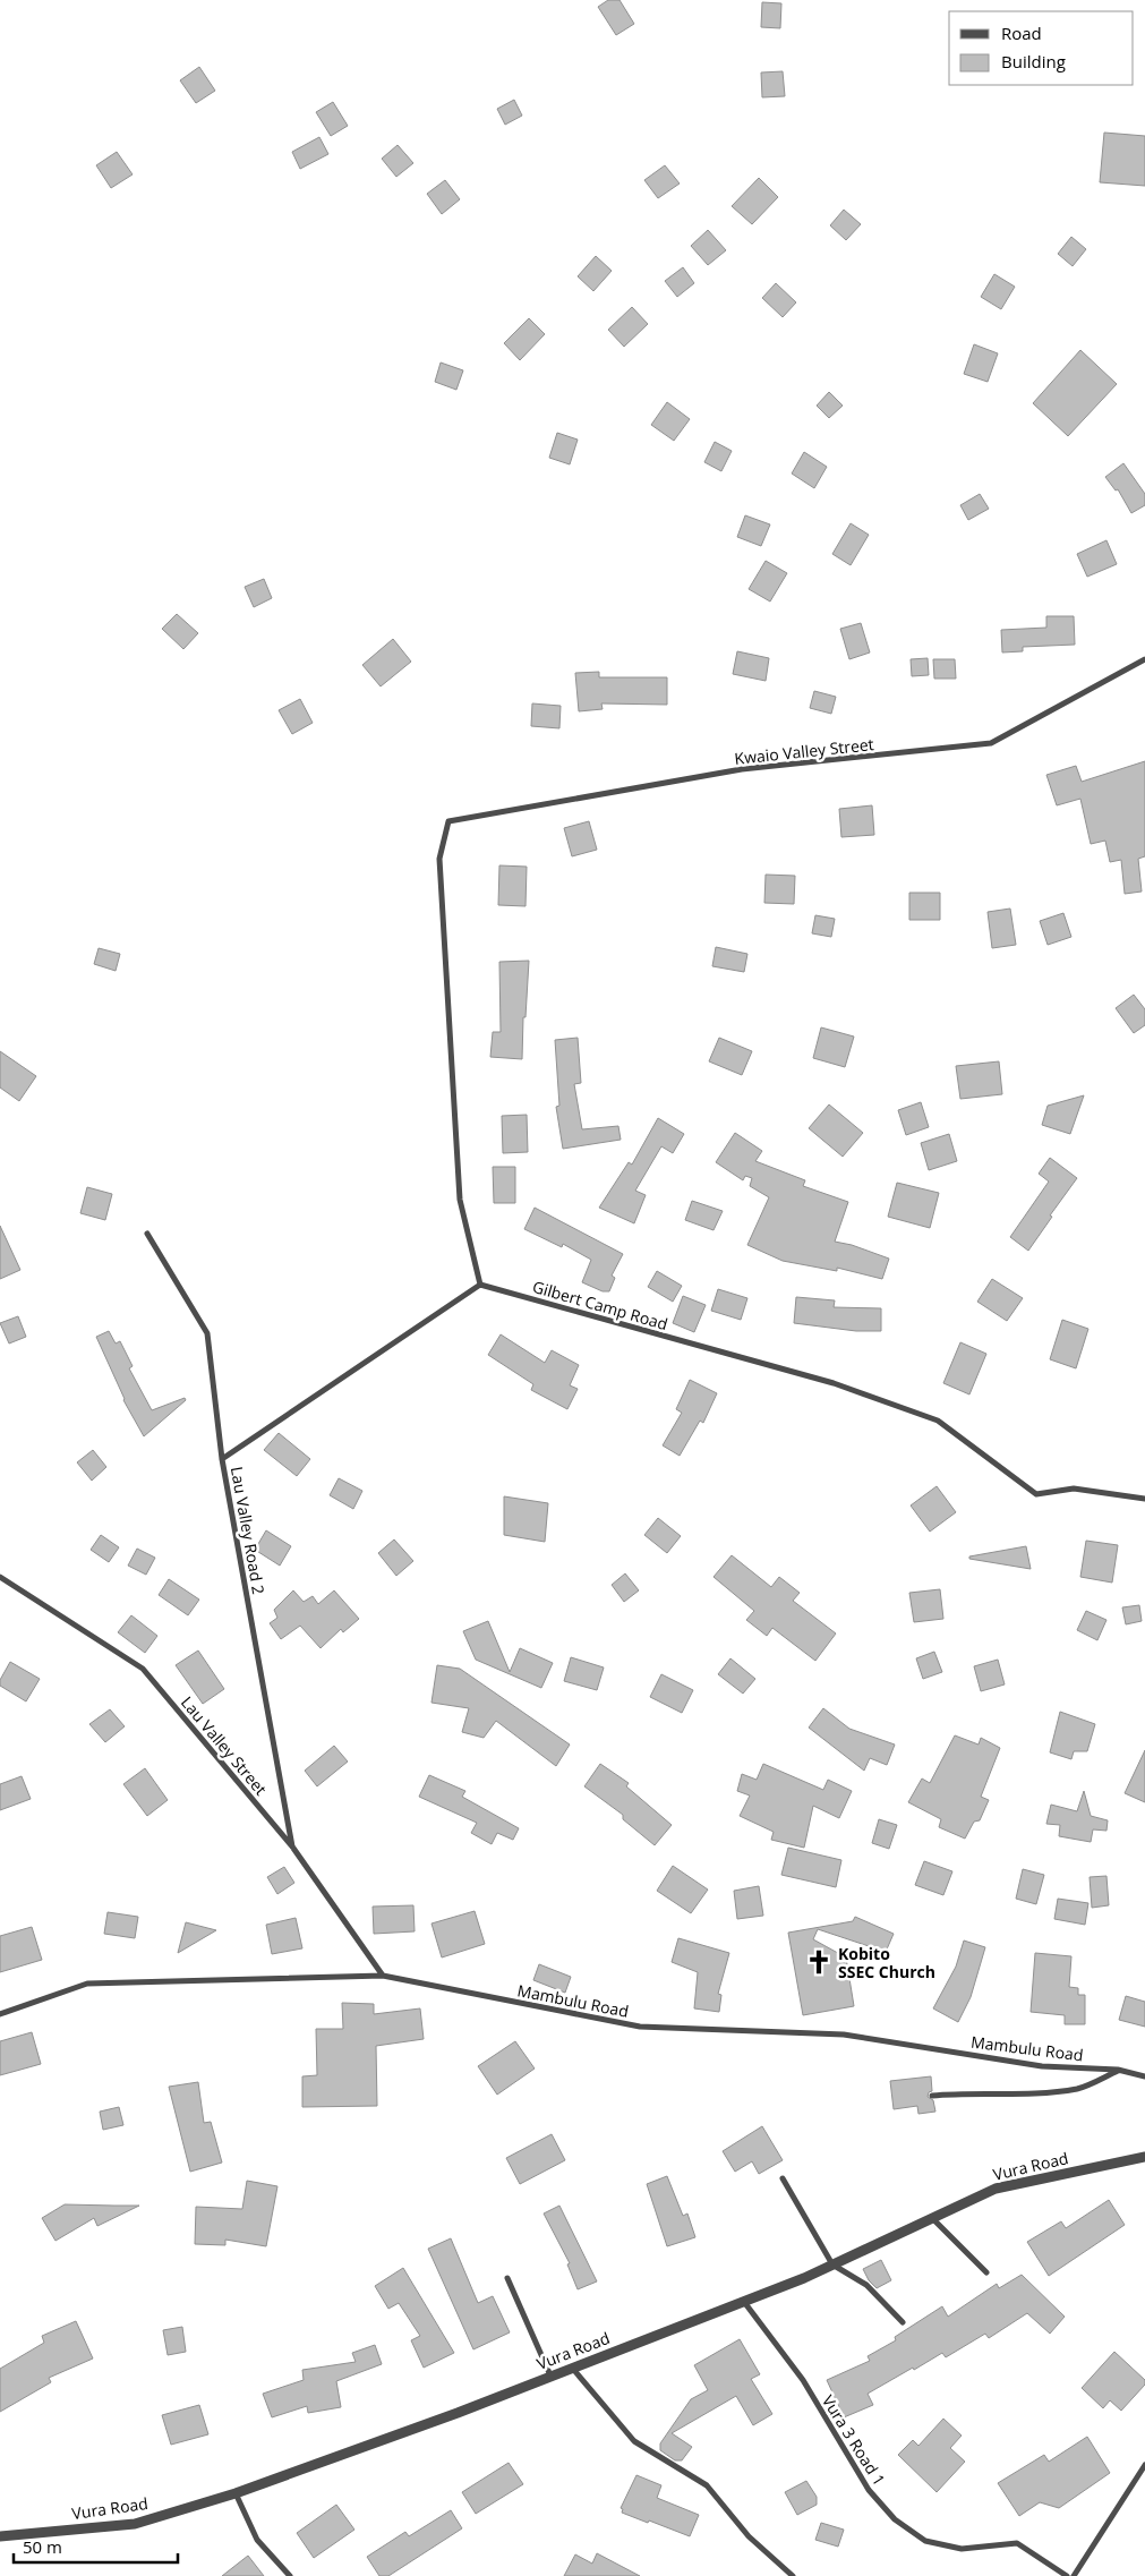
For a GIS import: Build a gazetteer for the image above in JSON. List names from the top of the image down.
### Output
{
  "streets": {
    "street": [
      "Kwaio Valley Street",
      "Gilbert Camp Road",
      "Lau Valley Road 2",
      "Lau Valley Street",
      "Mambulu Road",
      "Vura Road",
      "Vura 3 Road 1"
    ]
  },
  "crossings": [
    ["Kwaio Valley Street", "Gilbert Camp Road"],
    ["Kwaio Valley Street", "Lau Valley Road 2"],
    ["Gilbert Camp Road", "Lau Valley Road 2"],
    ["Lau Valley Road 2", "Lau Valley Street"],
    ["Lau Valley Street", "Mambulu Road"],
    ["Vura Road", "Vura 3 Road 1"]
  ],
  "places": {
    "church": ["Kobito SSEC Church"]
  },
  "legend": ["Road", "Building"],
  "scale_bar": "50 m"
}
